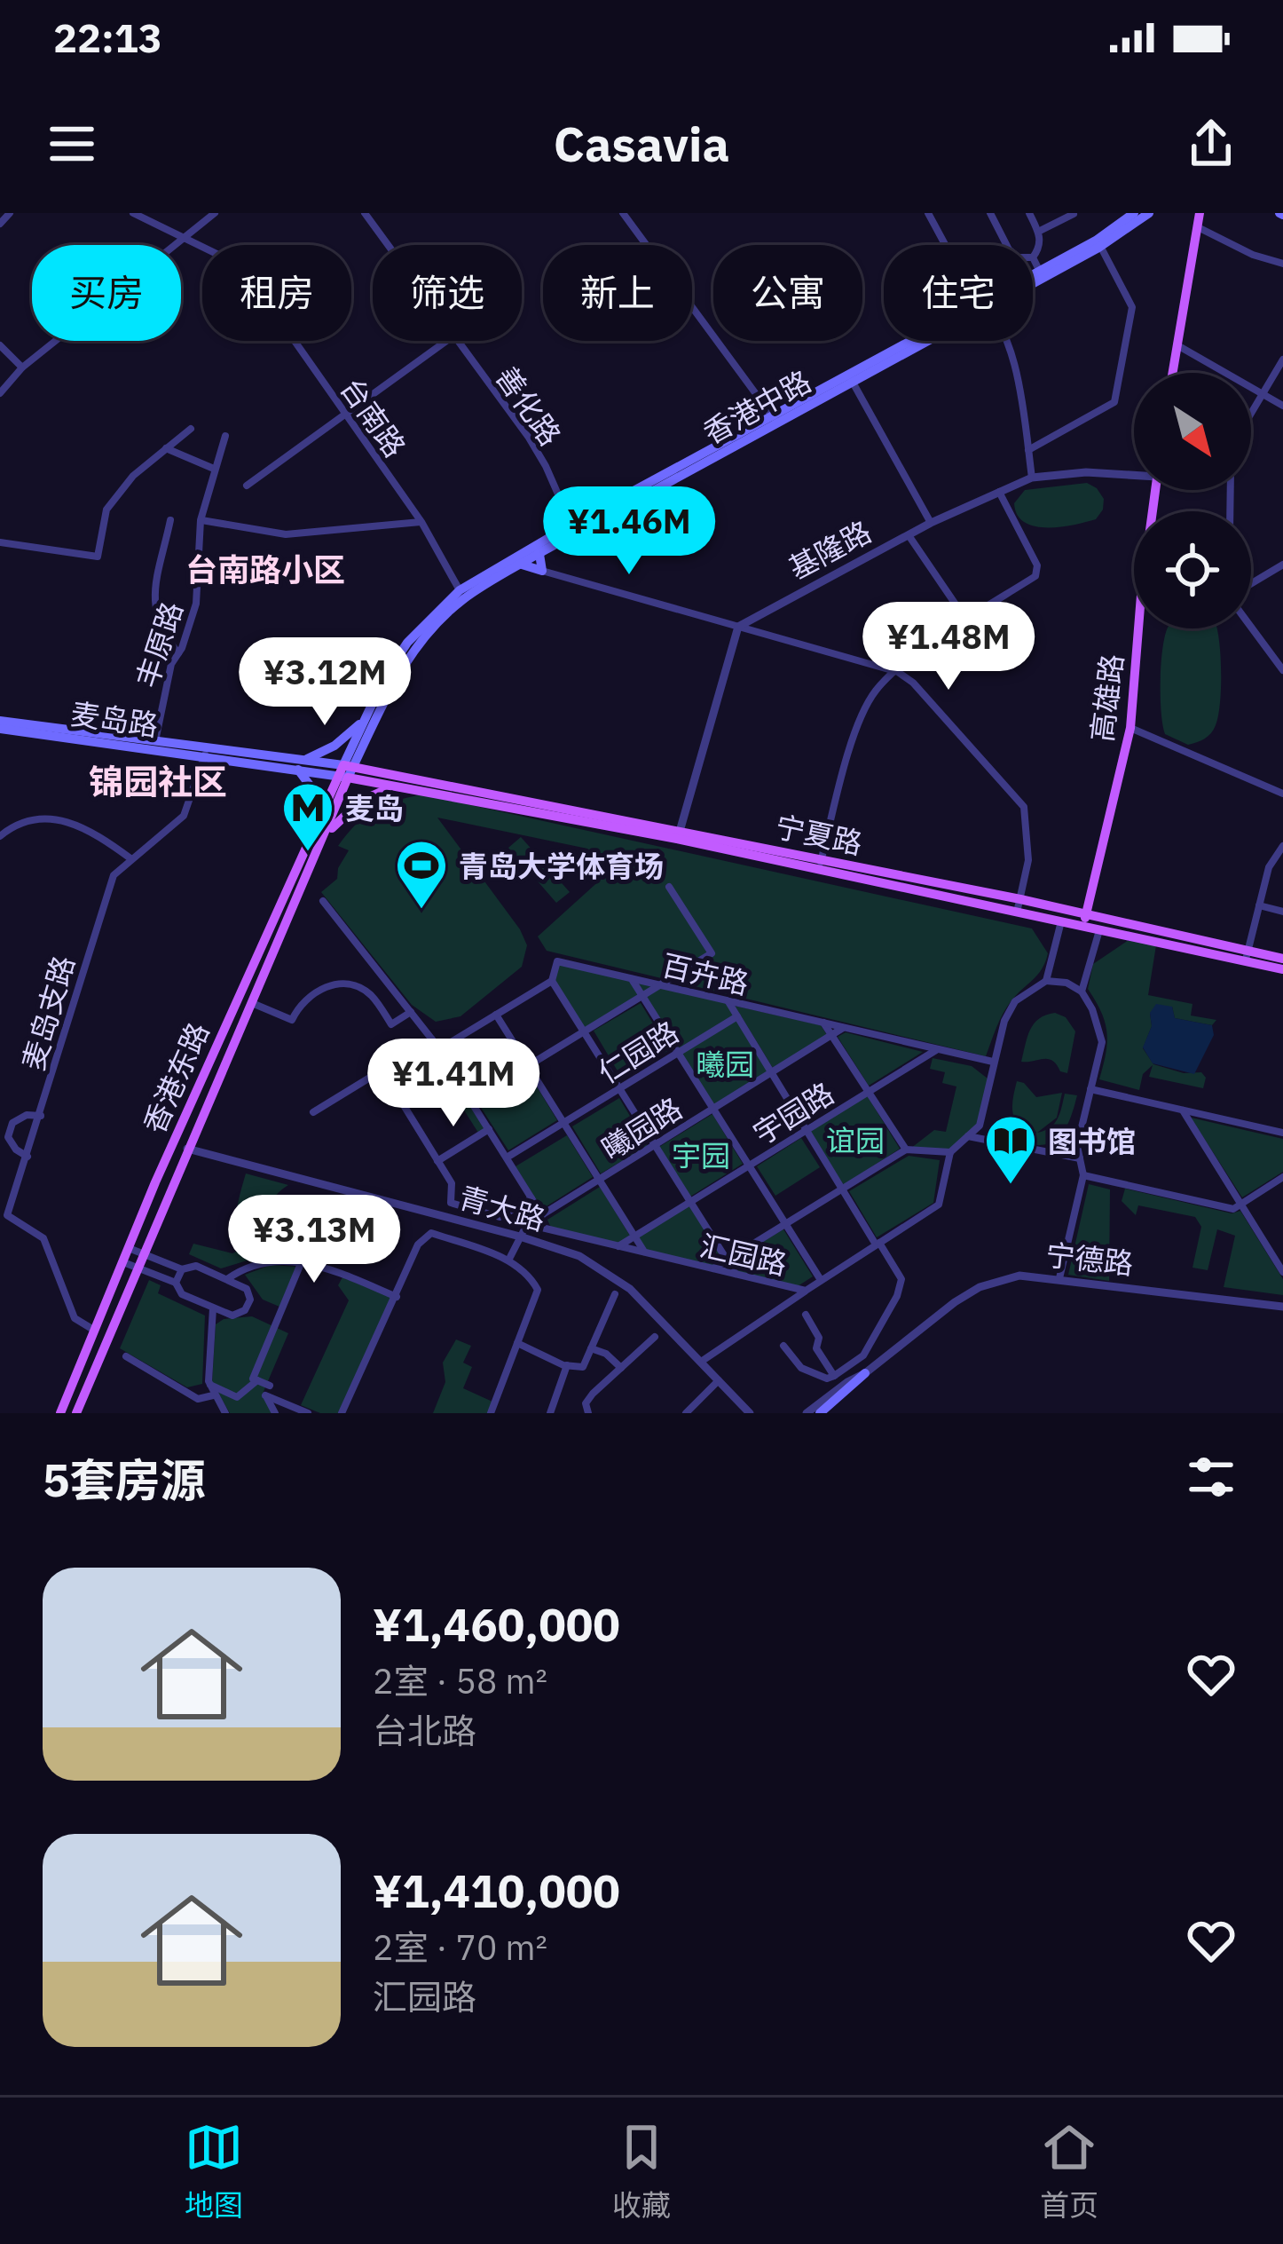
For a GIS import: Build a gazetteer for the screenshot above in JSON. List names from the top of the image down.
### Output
{
  "streets": {
    "main road": [
      "香港中路",
      "高雄路",
      "麦岛路",
      "宁夏路",
      "香港东路"
    ],
    "street": [
      "善化路",
      "台南路",
      "基隆路",
      "丰原路",
      "百卉路",
      "麦岛支路",
      "仁园路",
      "宇园路",
      "曦园路",
      "青大路",
      "汇园路",
      "宁德路"
    ]
  },
  "crossings": [
    ["善化路", "香港中路"],
    ["香港中路", "台南路"],
    ["香港中路", "麦岛路"],
    ["香港中路", "宁夏路"],
    ["香港中路", "香港东路"],
    ["丰原路", "麦岛路"],
    ["高雄路", "宁夏路"],
    ["麦岛路", "宁夏路"],
    ["麦岛路", "麦岛支路"],
    ["麦岛路", "香港东路"],
    ["宁夏路", "香港东路"],
    ["百卉路", "宇园路"],
    ["百卉路", "曦园路"],
    ["麦岛支路", "香港东路"],
    ["香港东路", "青大路"],
    ["宇园路", "汇园路"],
    ["曦园路", "青大路"],
    ["曦园路", "汇园路"]
  ],
  "districts": ["台南路小区", "锦园社区"],
  "parks": ["曦园", "谊园", "宇园"],
  "places": {
    "metro station": ["麦岛"],
    "sports": ["青岛大学体育场"],
    "library": ["图书馆"]
  },
  "north": "bottom right",
  "page": {
    "status": "22:13",
    "header": "Casavia",
    "chip": [
      "买房",
      "租房",
      "筛选",
      "新上",
      "公寓",
      "住宅"
    ],
    "price": [
      "¥1.46M",
      "¥1.48M",
      "¥3.12M",
      "¥1.41M",
      "¥3.13M"
    ],
    "heading": "5套房源",
    "list": [
      {
        "name": "¥1,460,000",
        "note": "2室 · 58 m² · 台北路"
      },
      {
        "name": "¥1,410,000",
        "note": "2室 · 70 m² · 汇园路"
      }
    ],
    "tabs": ["地图", "收藏", "首页"]
  }
}
